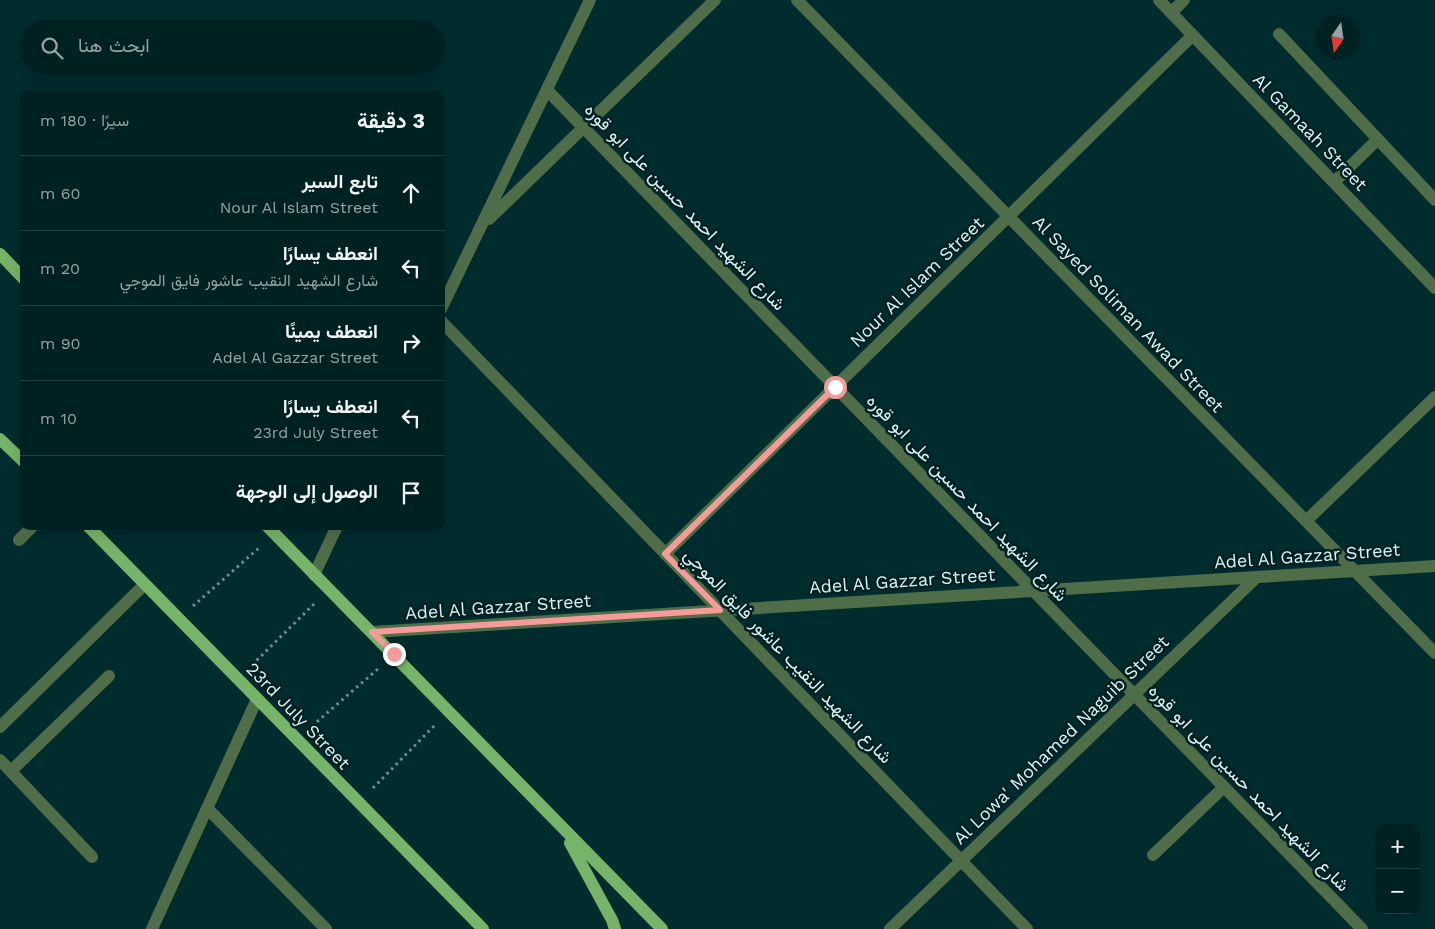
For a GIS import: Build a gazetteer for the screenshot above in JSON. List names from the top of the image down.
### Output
{
  "streets": {
    "main road": ["23rd July Street"],
    "street": [
      "Al Gamaah Street",
      "شارع الشهيد احمد حسين على ابو قوره",
      "Nour Al Islam Street",
      "Al Sayed Soliman Awad Street",
      "Adel Al Gazzar Street",
      "شارع الشهيد النقيب عاشور فايق الموجي",
      "Al Lowa' Mohamed Naguib Street"
    ]
  },
  "crossings": [
    ["Al Gamaah Street", "Nour Al Islam Street"],
    ["شارع الشهيد احمد حسين على ابو قوره", "Nour Al Islam Street"],
    ["شارع الشهيد احمد حسين على ابو قوره", "Adel Al Gazzar Street"],
    ["شارع الشهيد احمد حسين على ابو قوره", "Al Lowa' Mohamed Naguib Street"],
    ["Nour Al Islam Street", "Al Sayed Soliman Awad Street"],
    ["Nour Al Islam Street", "شارع الشهيد النقيب عاشور فايق الموجي"],
    ["Al Sayed Soliman Awad Street", "Adel Al Gazzar Street"],
    ["Adel Al Gazzar Street", "شارع الشهيد النقيب عاشور فايق الموجي"],
    ["Adel Al Gazzar Street", "Al Lowa' Mohamed Naguib Street"],
    ["شارع الشهيد النقيب عاشور فايق الموجي", "Al Lowa' Mohamed Naguib Street"]
  ],
  "north": "bottom",
  "page": {
    "search": "ابحث هنا",
    "heading": ["3 دقيقة", "سيرًا · 180 m"],
    "list": [
      ["تابع السير", "Nour Al Islam Street", "60 m"],
      ["انعطف يسارًا", "شارع الشهيد النقيب عاشور فايق الموجي", "20 m"],
      ["انعطف يمينًا", "Adel Al Gazzar Street", "90 m"],
      ["انعطف يسارًا", "23rd July Street", "10 m"],
      "الوصول إلى الوجهة"
    ],
    "map_buttons": ["+", "−"]
  }
}
